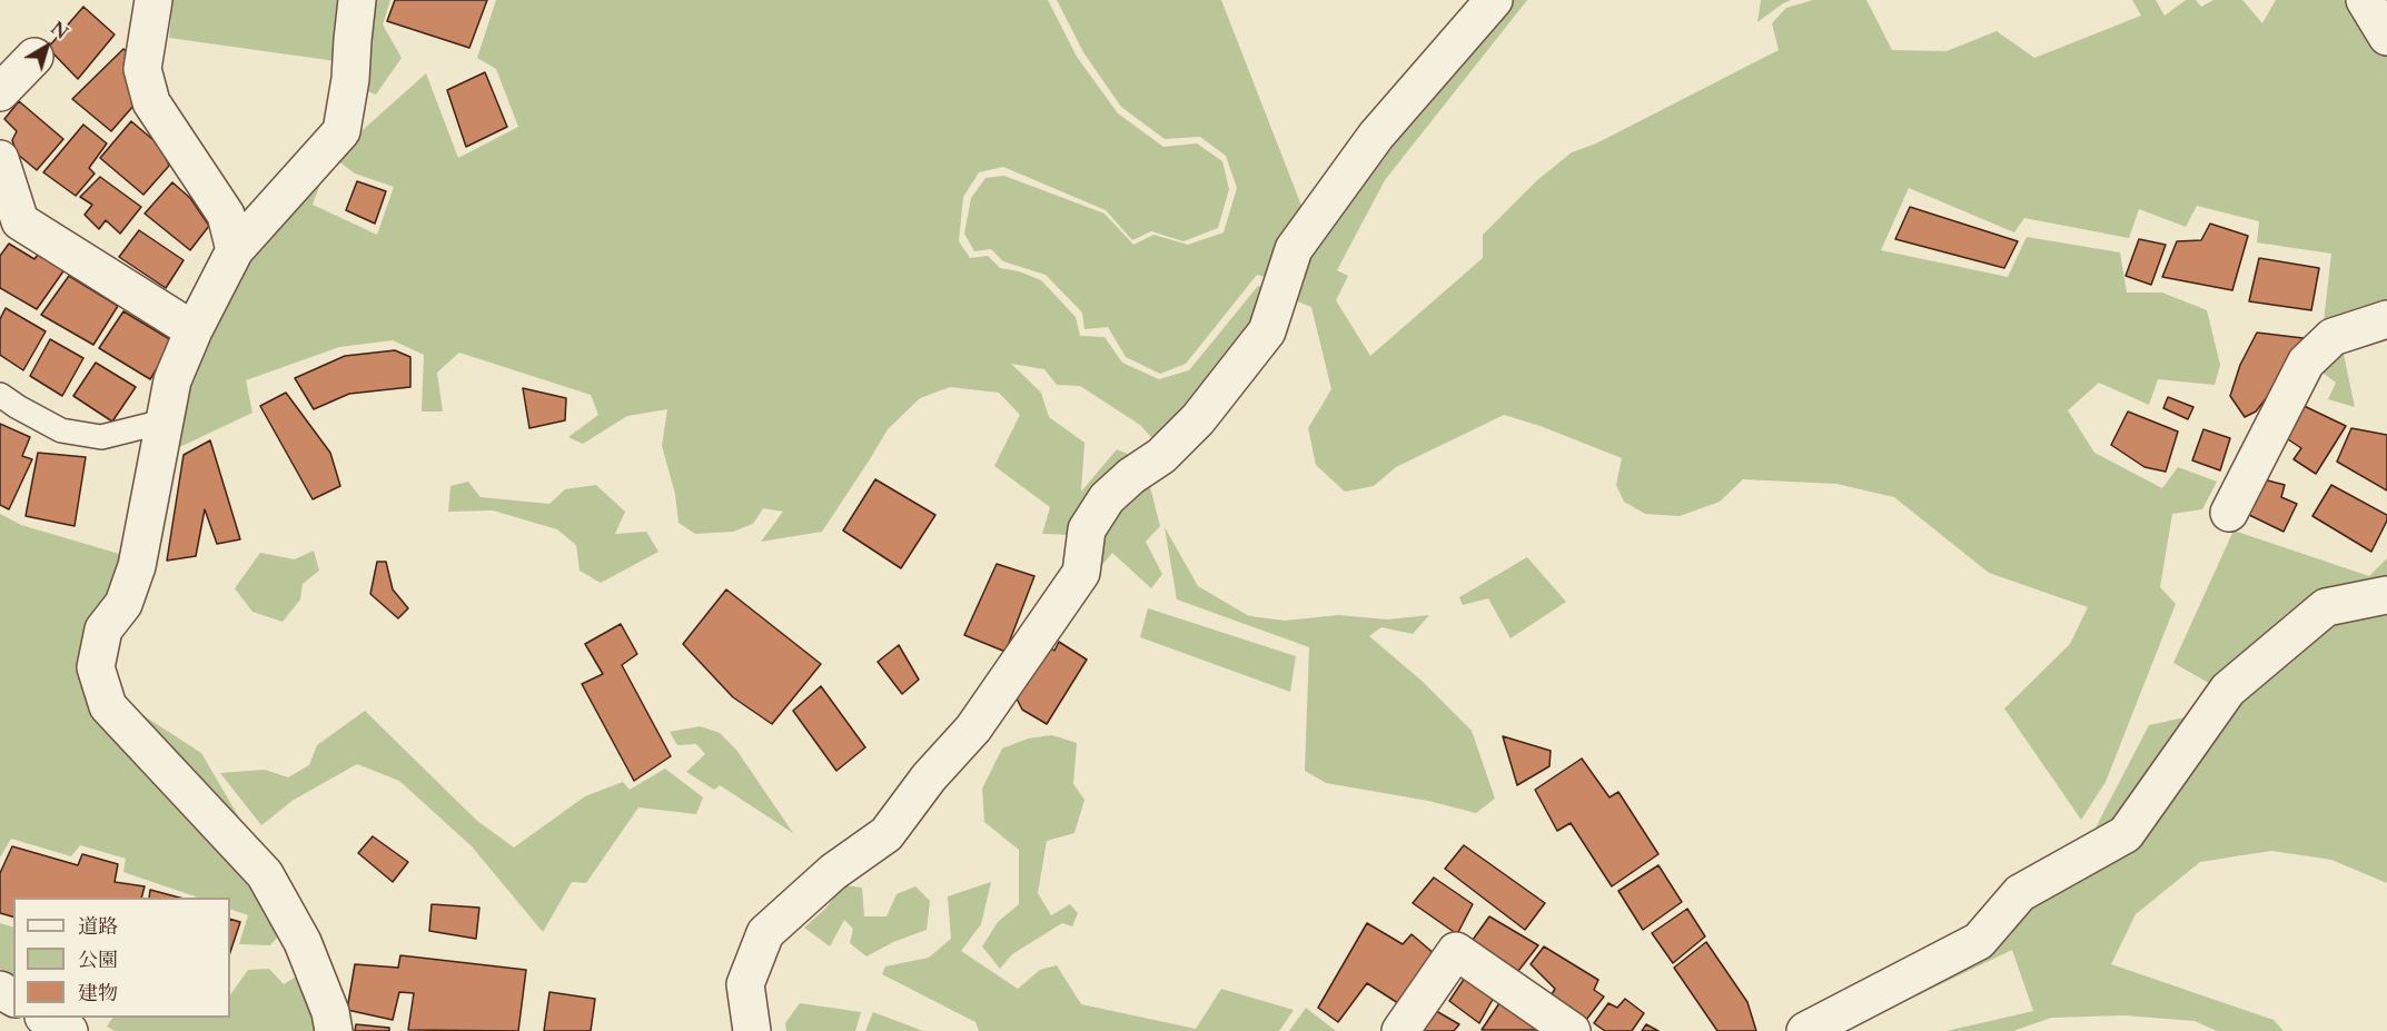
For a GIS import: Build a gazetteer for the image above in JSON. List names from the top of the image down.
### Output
{
  "legend": ["道路", "公園", "建物"],
  "north": "top right"
}
